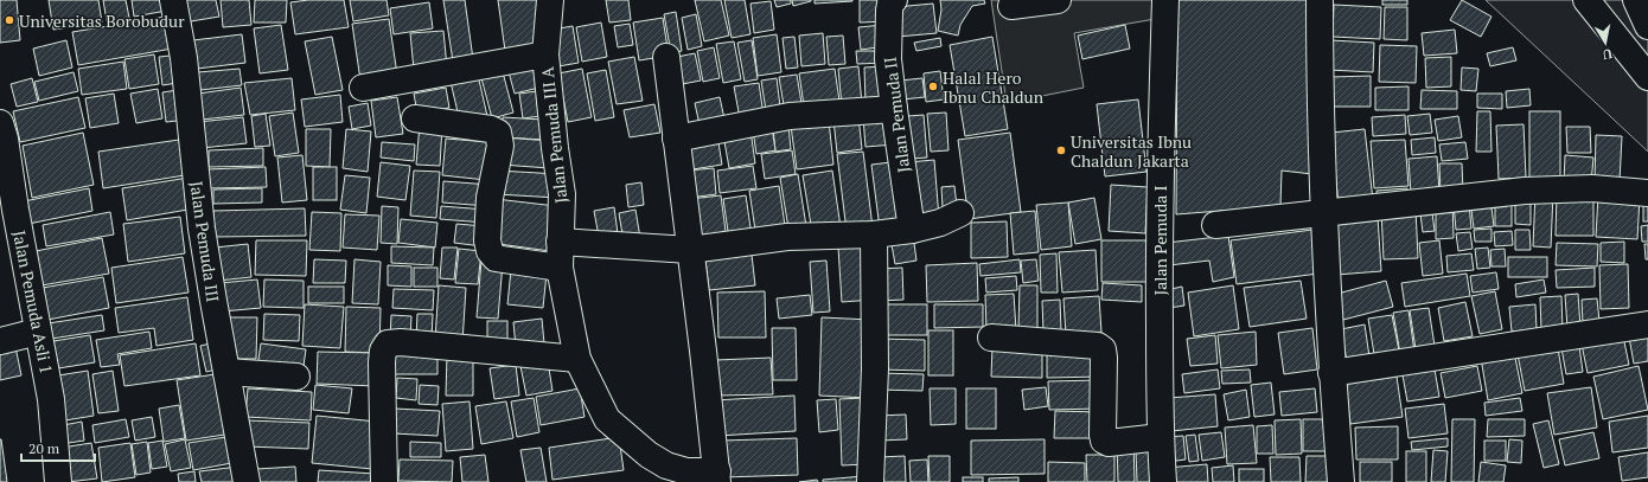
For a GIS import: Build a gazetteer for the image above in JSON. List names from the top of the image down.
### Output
{
  "streets": {
    "main road": [
      "Jalan Pemuda II",
      "Jalan Pemuda III A",
      "Jalan Pemuda I",
      "Jalan Pemuda III",
      "Jalan Pemuda Asli 1"
    ]
  },
  "places": ["Universitas Borobudur", "Halal Hero Ibnu Chaldun", "Universitas Ibnu Chaldun Jakarta"],
  "scale_bar": "20 m",
  "north": "bottom"
}
